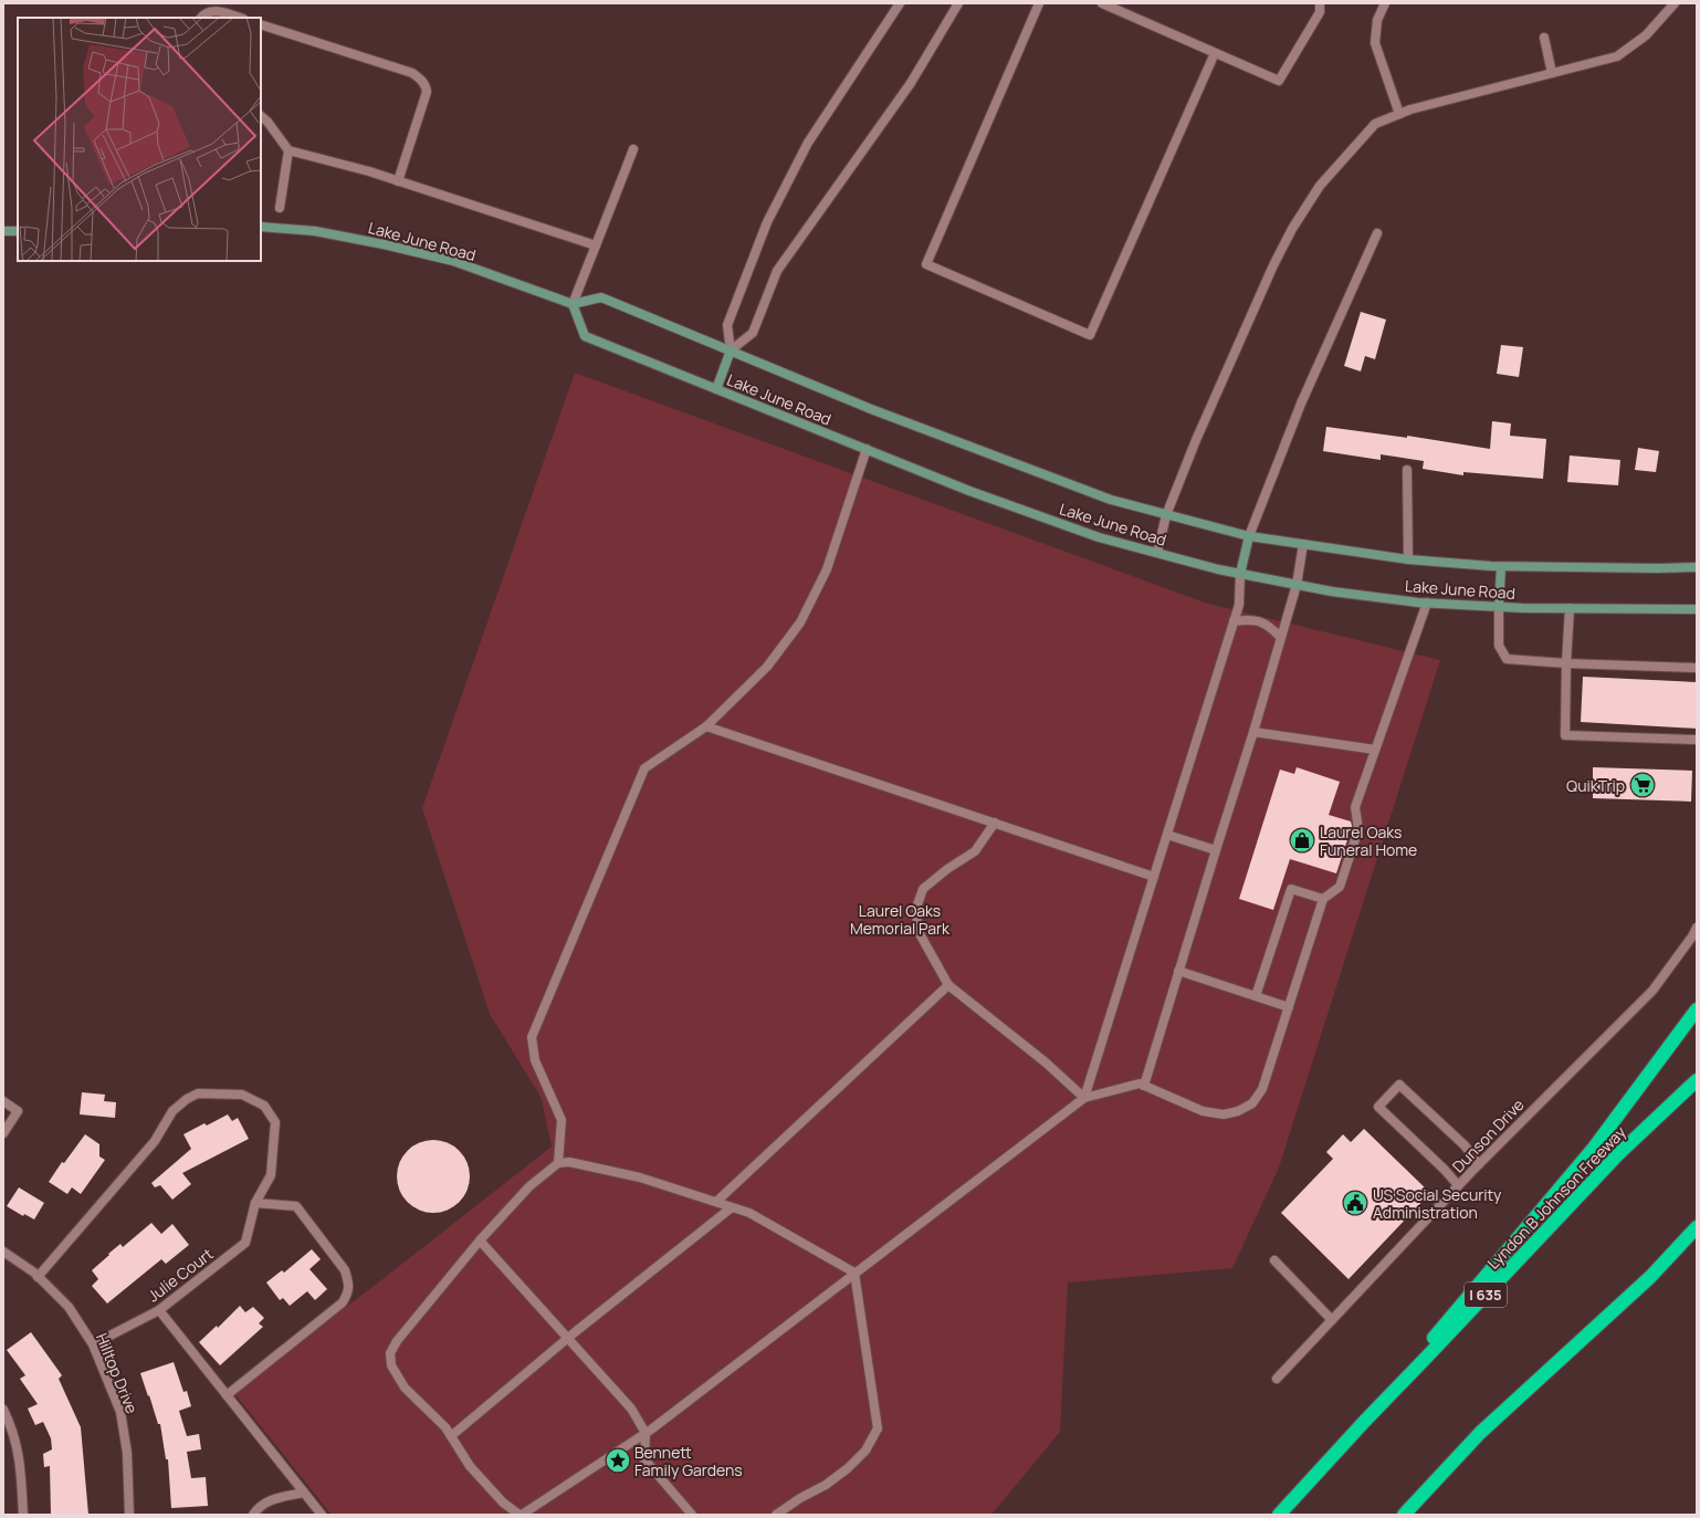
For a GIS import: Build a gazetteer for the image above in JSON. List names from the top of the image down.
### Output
{
  "streets": {
    "highway": ["Lyndon B Johnson Freeway", "I 635"],
    "main road": ["Lake June Road"],
    "street": ["Dunson Drive", "Julie Court", "Hilltop Drive"]
  },
  "crossings": [
    ["Julie Court", "Hilltop Drive"]
  ],
  "parks": ["Laurel Oaks Memorial Park"],
  "places": {
    "supermarket": ["QuikTrip"],
    "shop": ["Laurel Oaks Funeral Home"],
    "public building": ["US Social Security Administration"],
    "place": ["Bennett Family Gardens"]
  }
}
